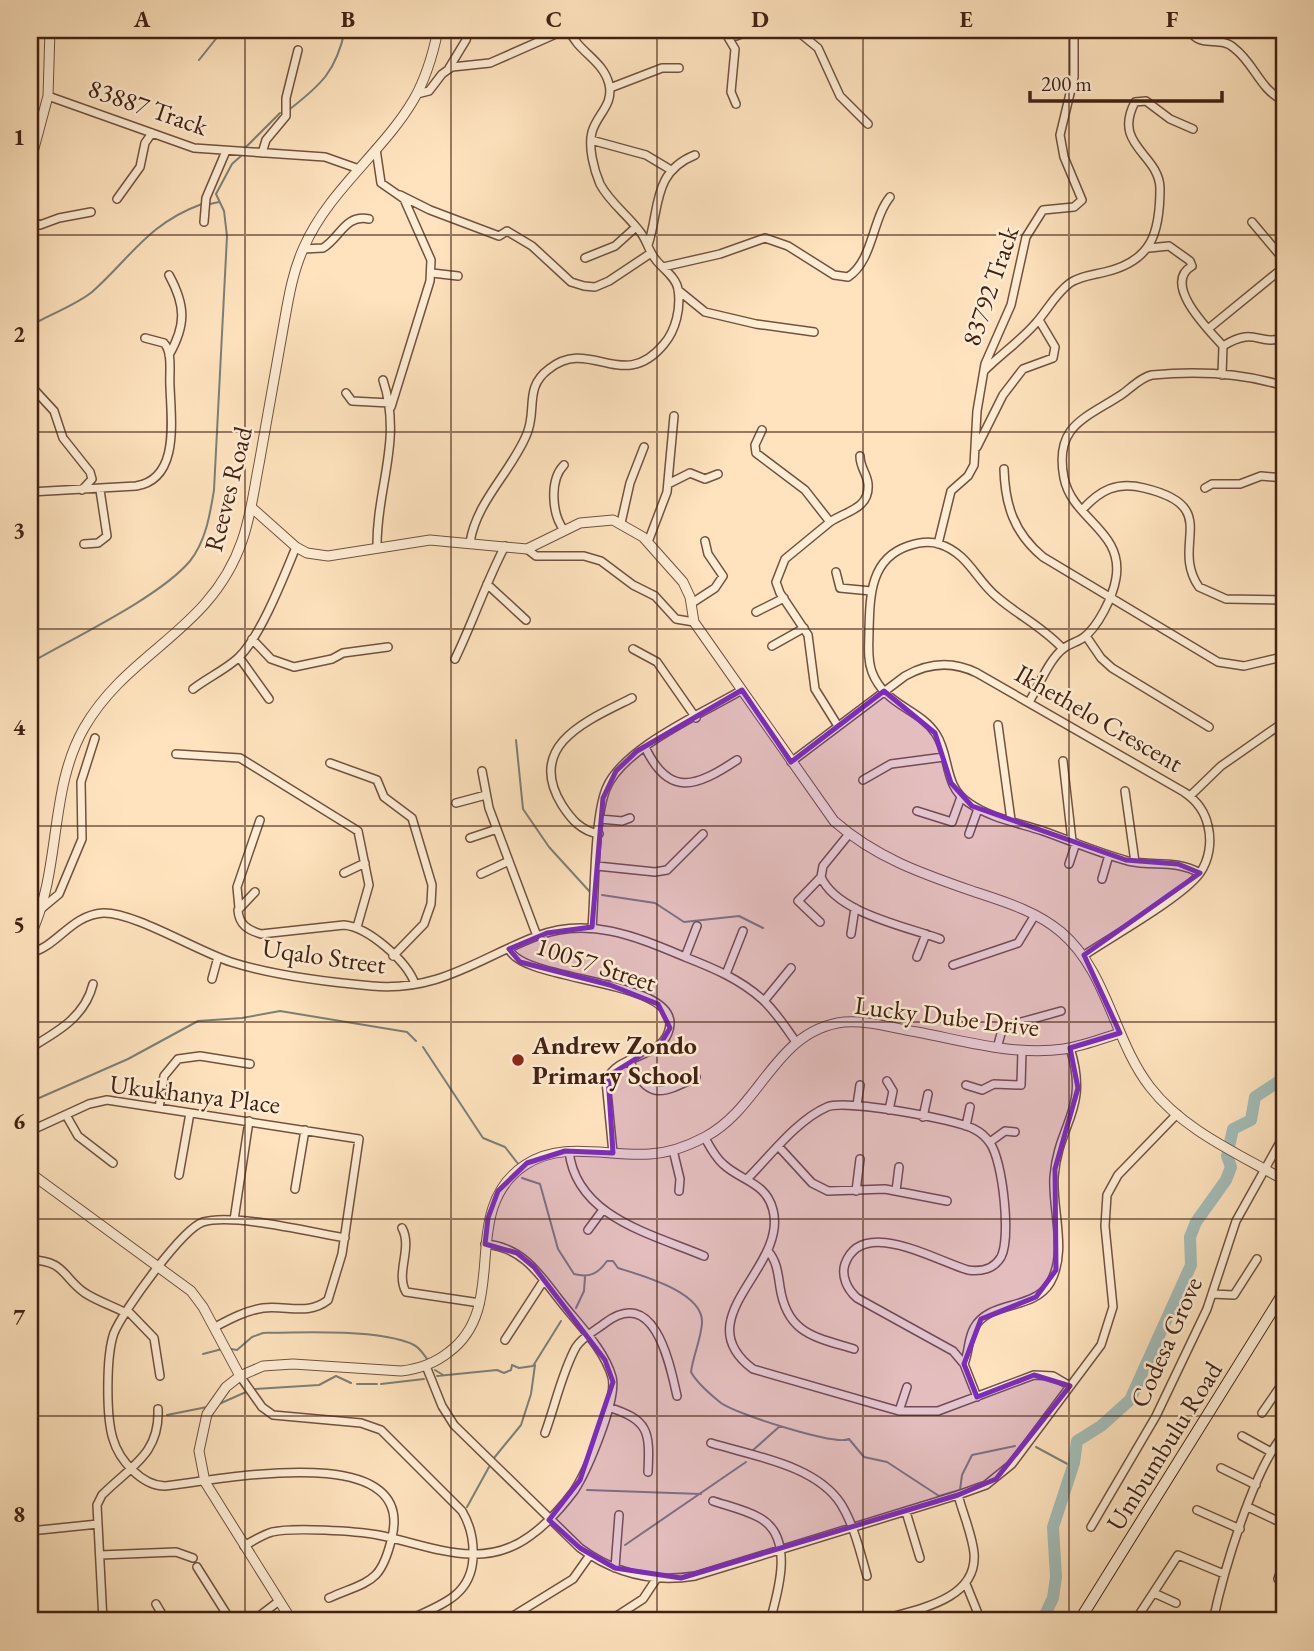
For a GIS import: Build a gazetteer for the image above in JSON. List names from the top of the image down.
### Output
{
  "streets": {
    "main road": ["Umbumbulu Road"],
    "street": [
      "83887 Track",
      "83792 Track",
      "Reeves Road",
      "Ikhethelo Crescent",
      "Uqalo Street",
      "10057 Street",
      "Lucky Dube Drive",
      "Ukukhanya Place",
      "Codesa Grove"
    ]
  },
  "crossings": [
    ["83887 Track", "Reeves Road"],
    ["Uqalo Street", "10057 Street"],
    ["Uqalo Street", "Lucky Dube Drive"],
    ["10057 Street", "Lucky Dube Drive"]
  ],
  "places": ["Andrew Zondo Primary School"],
  "scale_bar": "200 m",
  "grid": {
    "columns": [
      "A",
      "B",
      "C",
      "D",
      "E",
      "F"
    ],
    "rows": [
      "1",
      "2",
      "3",
      "4",
      "5",
      "6",
      "7",
      "8"
    ]
  }
}
